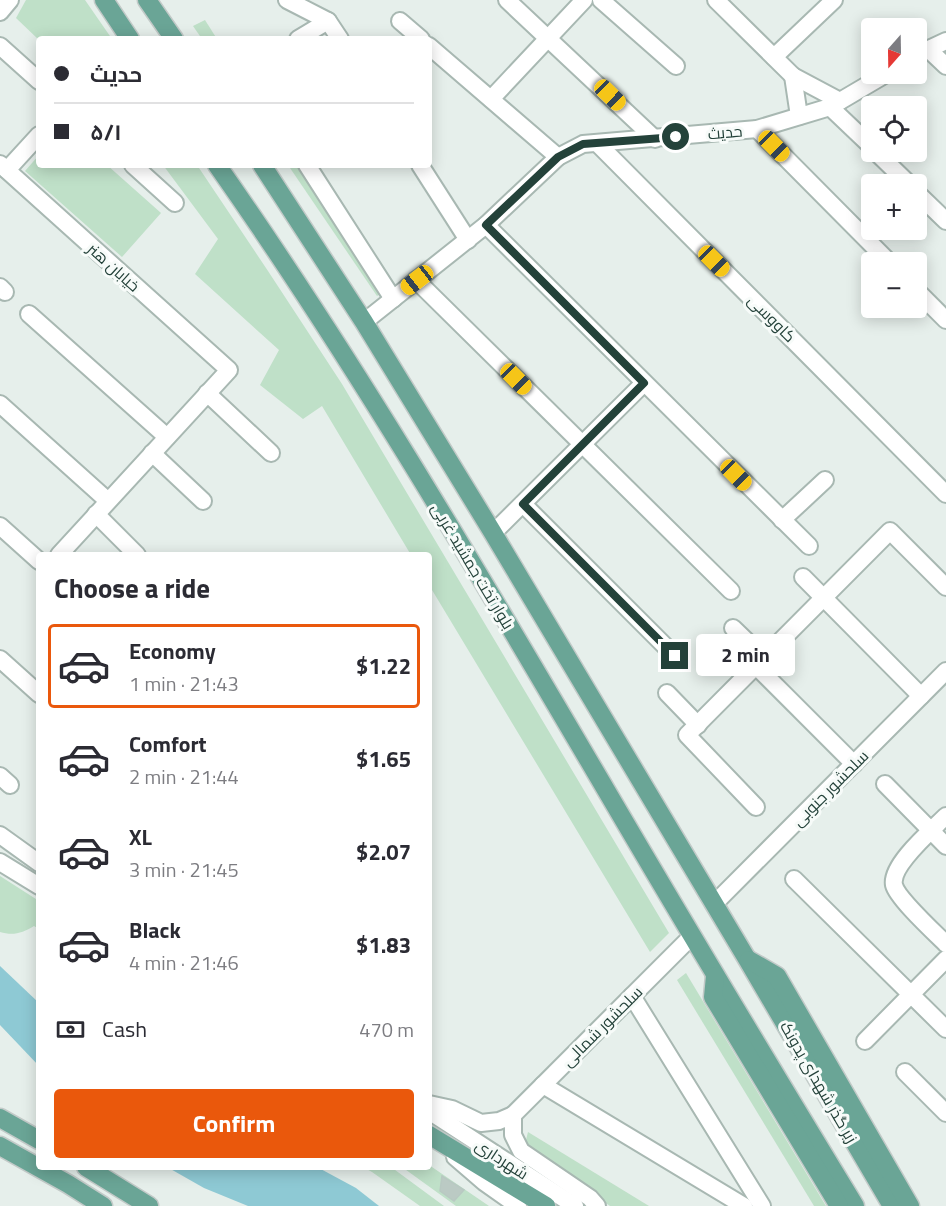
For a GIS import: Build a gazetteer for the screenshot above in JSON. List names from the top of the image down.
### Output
{
  "streets": {
    "main road": ["بلوار تخت جمشید غربی", "زیر گذر شهدای پدونک"],
    "street": [
      "حدیث",
      "خیابان هنر",
      "کاووسی",
      "سلحشور جنوبی",
      "سلحشور شمالی",
      "شهرداری"
    ]
  },
  "crossings": [
    ["حدیث", "کاووسی"],
    ["حدیث", "بلوار تخت جمشید غربی"],
    ["بلوار تخت جمشید غربی", "سلحشور جنوبی"],
    ["بلوار تخت جمشید غربی", "سلحشور شمالی"],
    ["بلوار تخت جمشید غربی", "زیر گذر شهدای پدونک"]
  ],
  "north": "bottom",
  "page": {
    "map_buttons": ["+", "−"],
    "banner": ["حدیث", "۵/۱"],
    "heading": "Choose a ride",
    "list": [
      {
        "name": "Economy",
        "note": "1 min · 21:43",
        "value": "$1.22"
      },
      {
        "name": "Comfort",
        "note": "2 min · 21:44",
        "value": "$1.65"
      },
      {
        "name": "XL",
        "note": "3 min · 21:45",
        "value": "$2.07"
      },
      {
        "name": "Black",
        "note": "4 min · 21:46",
        "value": "$1.83"
      }
    ],
    "bubble": "2 min",
    "pay": ["Cash", "470 m"],
    "buttons": "Confirm"
  }
}
